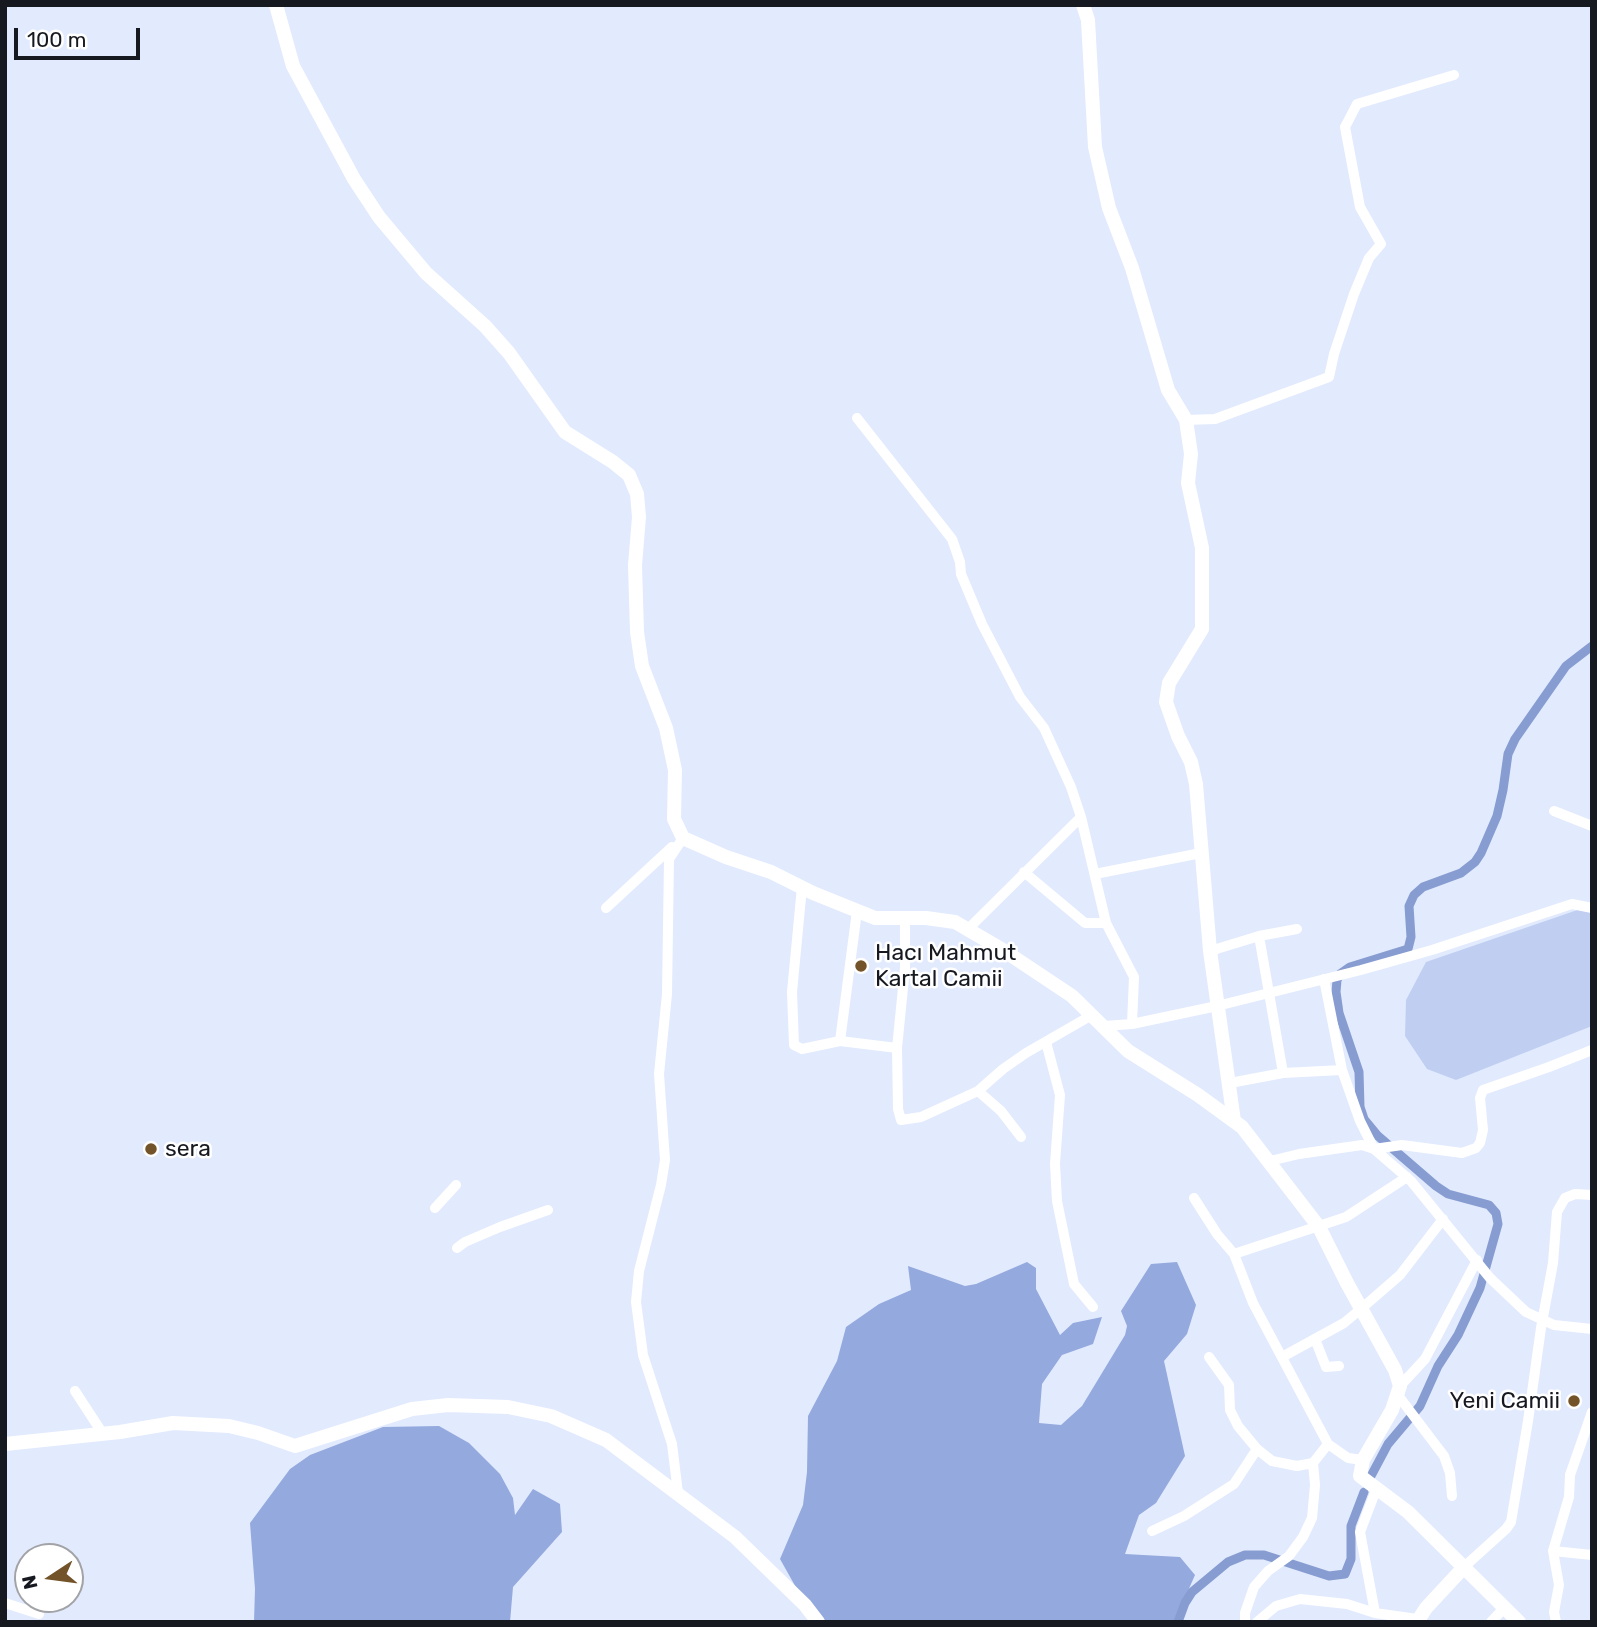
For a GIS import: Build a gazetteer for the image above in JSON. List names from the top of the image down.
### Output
{
  "places": ["Hacı Mahmut Kartal Camii", "sera", "Yeni Camii"],
  "scale_bar": "100 m",
  "north": "left"
}
